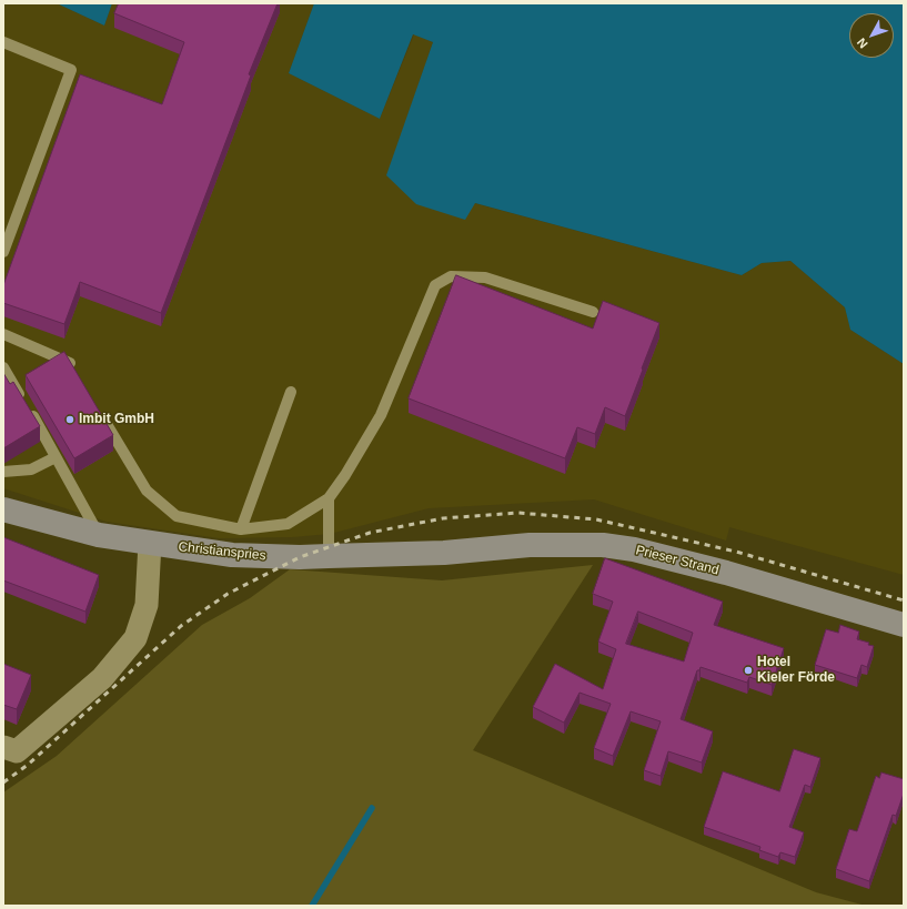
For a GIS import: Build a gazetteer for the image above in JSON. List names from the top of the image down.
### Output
{
  "streets": {
    "street": ["Christianspries", "Prieser Strand"]
  },
  "crossings": [
    ["Christianspries", "Prieser Strand"]
  ],
  "places": ["lmbit GmbH", "Hotel Kieler Förde"],
  "north": "bottom left"
}
